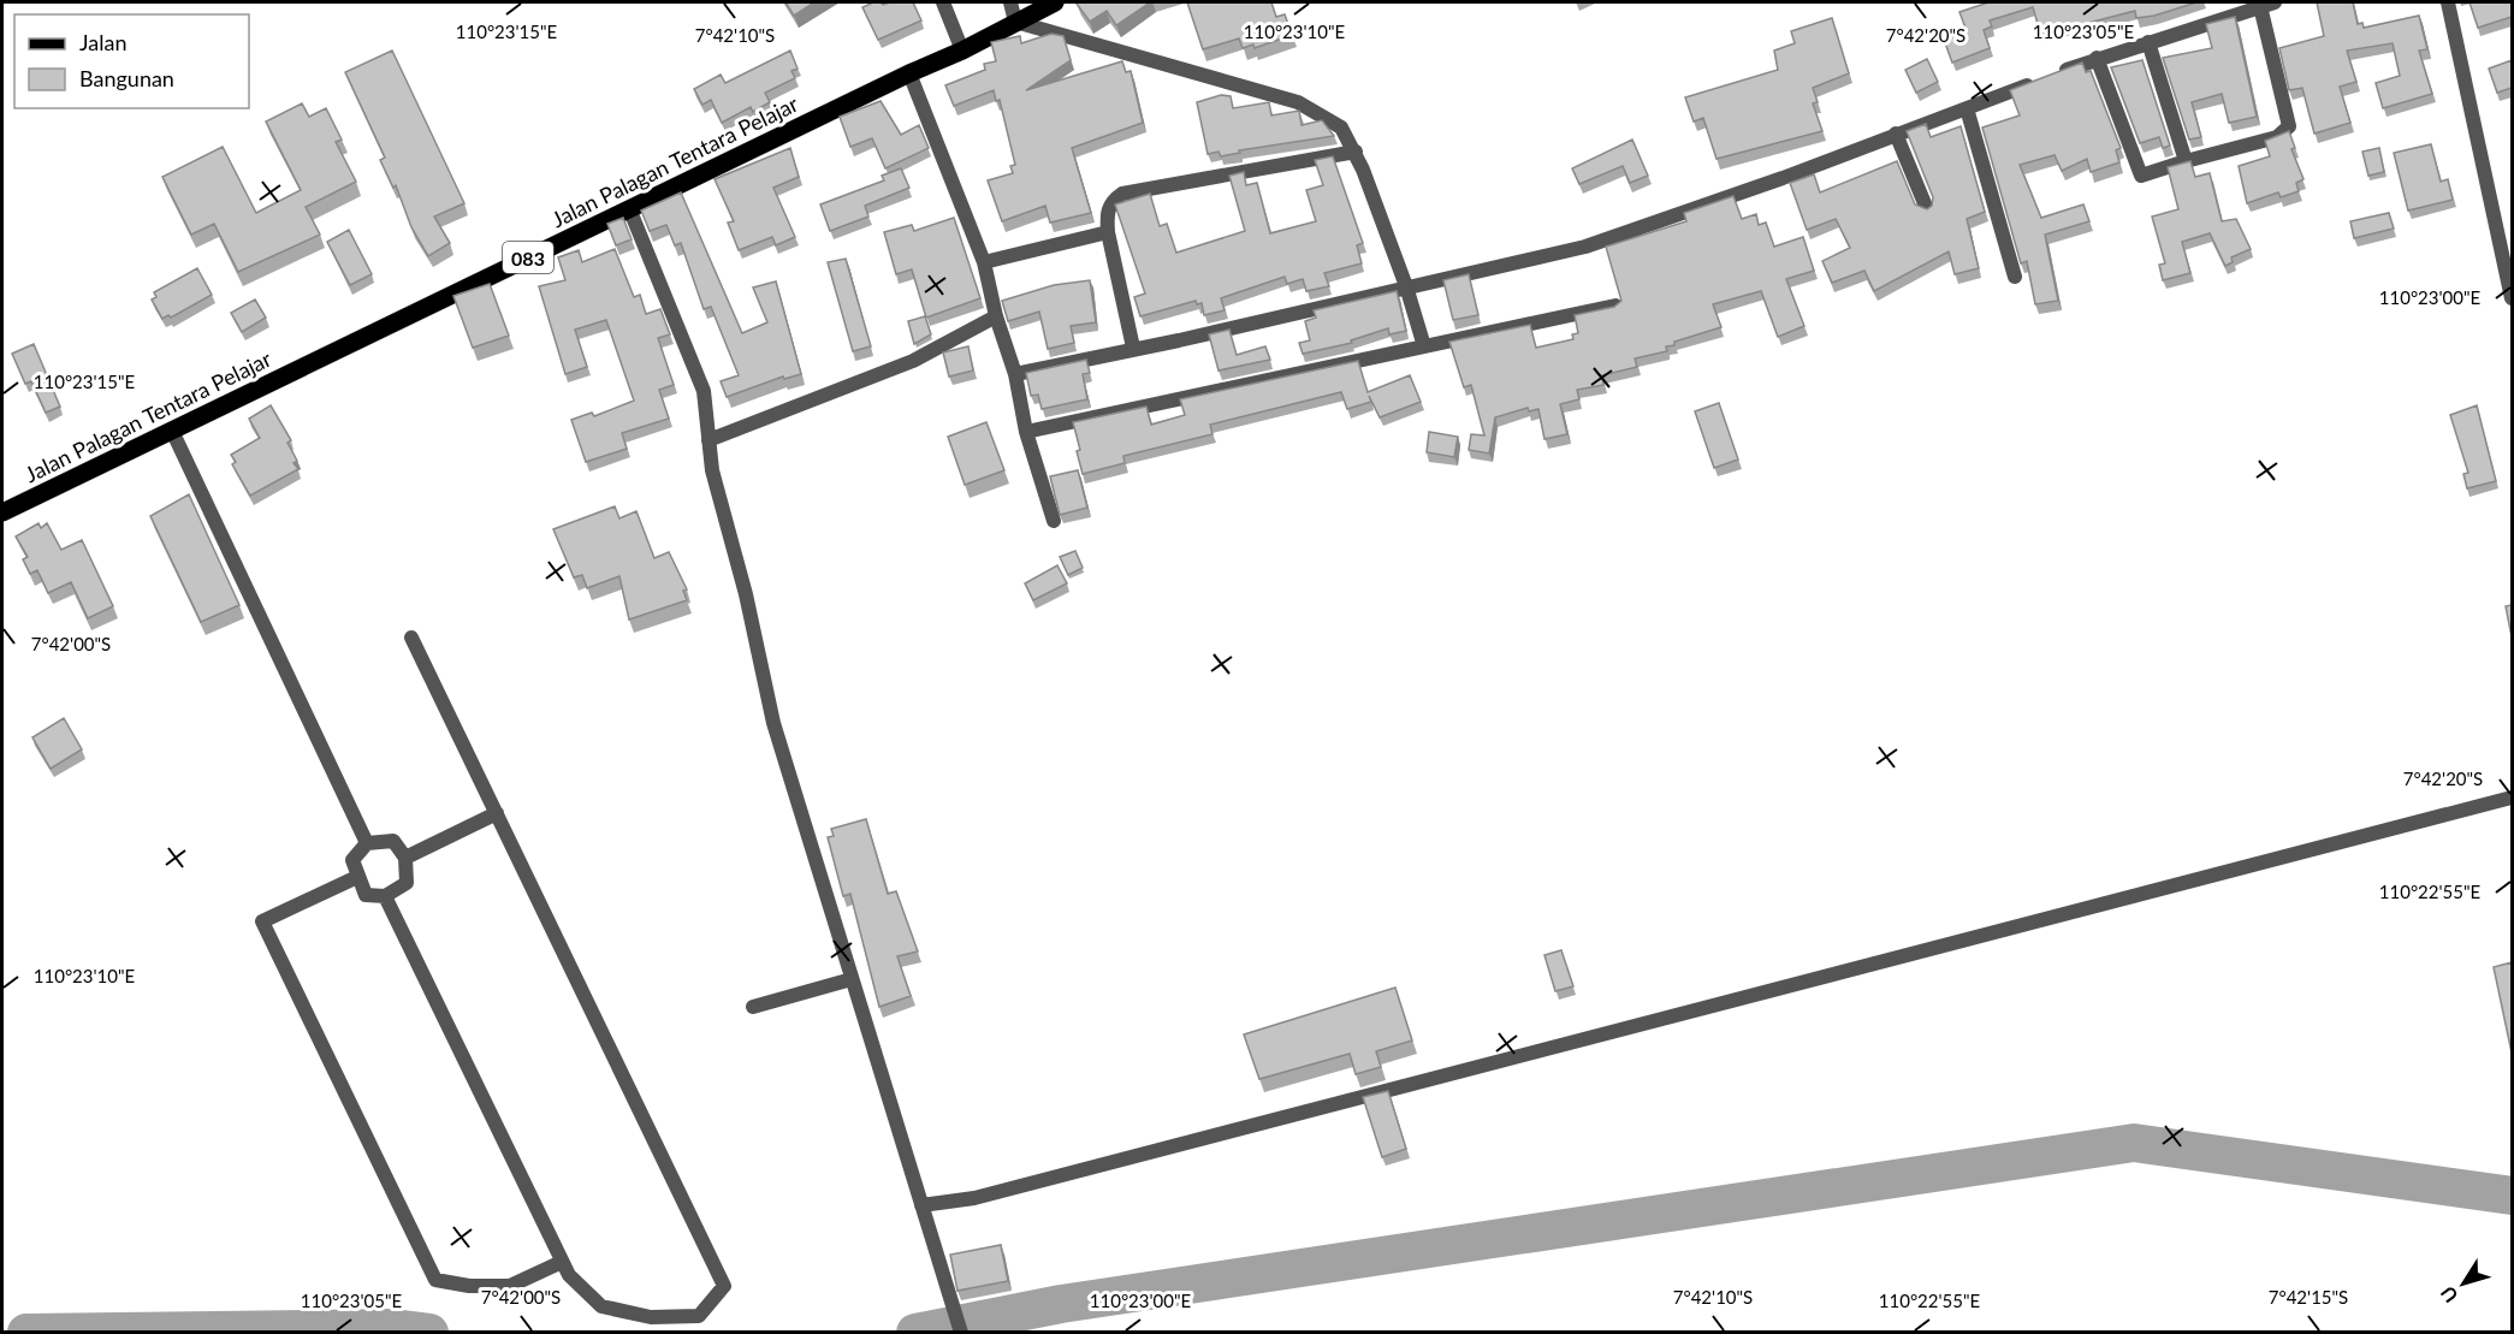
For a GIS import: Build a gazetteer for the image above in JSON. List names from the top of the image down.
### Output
{
  "streets": {
    "main road": ["Jalan Palagan Tentara Pelajar", "083"]
  },
  "legend": ["Jalan", "Bangunan"],
  "north": "bottom left",
  "coordinates": [
    "110°23'15\"E",
    "110°23'10\"E",
    "110°23'05\"E",
    "7°42'10\"S",
    "7°42'20\"S",
    "110°23'00\"E",
    "7°42'00\"S",
    "110°22'55\"E",
    "7°42'15\"S"
  ]
}
